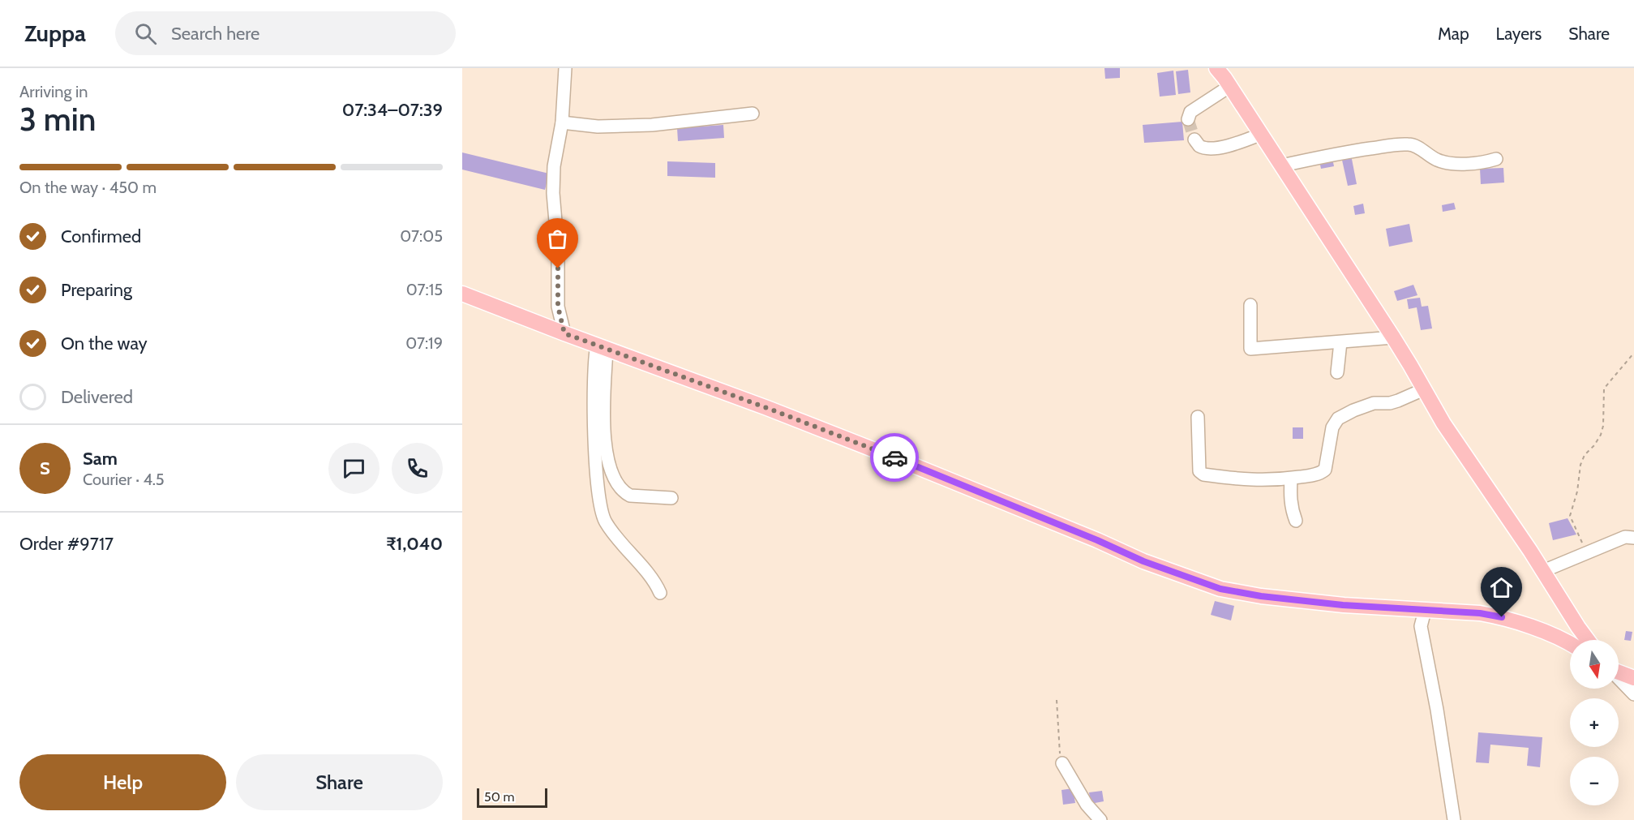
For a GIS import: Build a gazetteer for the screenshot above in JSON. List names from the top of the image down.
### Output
{
  "scale_bar": "50 m",
  "north": "bottom",
  "page": {
    "header": "Zuppa",
    "search": "Search here",
    "nav": ["Map", "Layers", "Share"],
    "heading": ["3 min", "Arriving in", "07:34–07:39"],
    "panel": [
      "Sam",
      "Courier · 4.5",
      "Order #9717",
      "₹1,040"
    ],
    "bar": "On the way · 450 m",
    "list": [
      ["Confirmed", "07:05"],
      ["Preparing", "07:15"],
      ["On the way", "07:19"],
      "Delivered"
    ],
    "round": "S",
    "map_buttons": ["+", "−"],
    "buttons": ["Help", "Share"],
    "scale": "50 m"
  }
}
